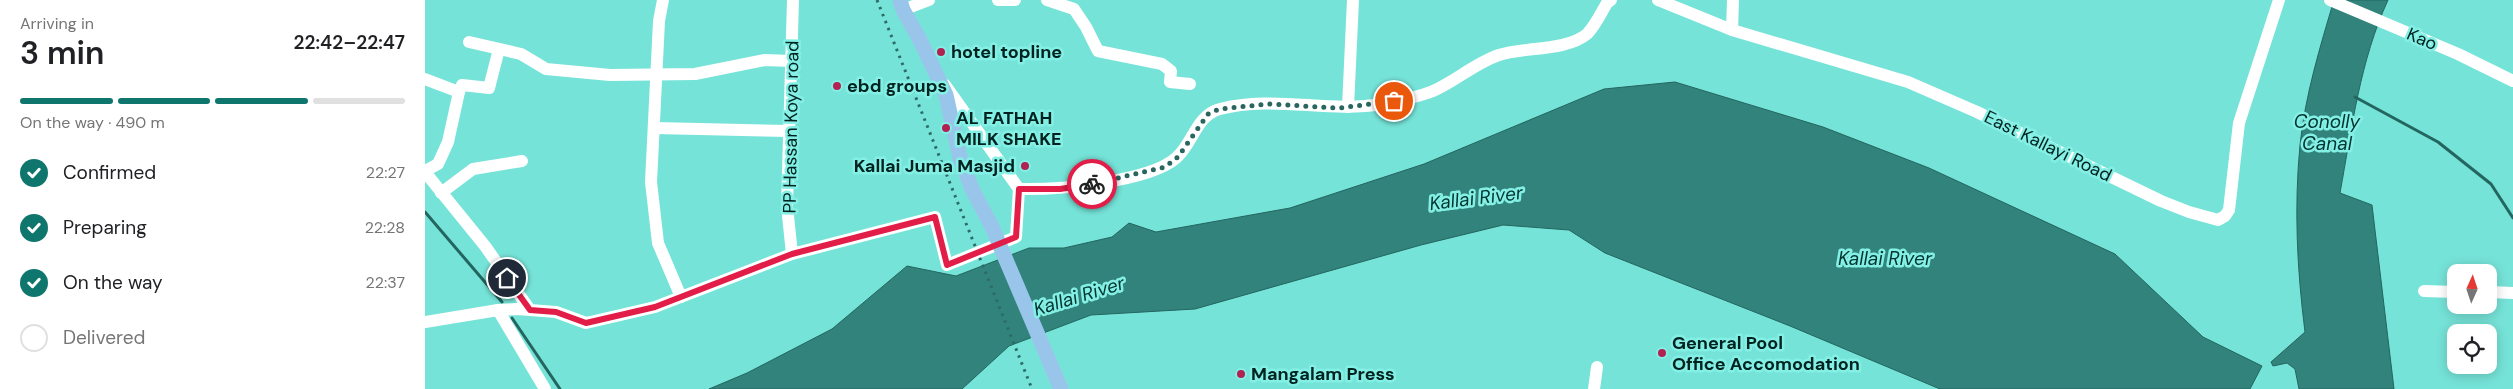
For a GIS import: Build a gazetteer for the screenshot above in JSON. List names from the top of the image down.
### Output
{
  "streets": {
    "street": ["Kao", "PP Hassan Koya road", "East Kallayi Road"]
  },
  "water": ["Conolly Canal", "Kallai River"],
  "places": [
    "hotel topline",
    "ebd groups",
    "AL FATHAH MILK SHAKE",
    "Kallai Juma Masjid",
    "General Pool Office Accomodation",
    "Mangalam Press"
  ],
  "north": "top",
  "page": {
    "heading": ["3 min", "Arriving in", "22:42–22:47"],
    "bar": "On the way · 490 m",
    "list": [
      ["Confirmed", "22:27"],
      ["Preparing", "22:28"],
      ["On the way", "22:37"],
      "Delivered"
    ]
  }
}
